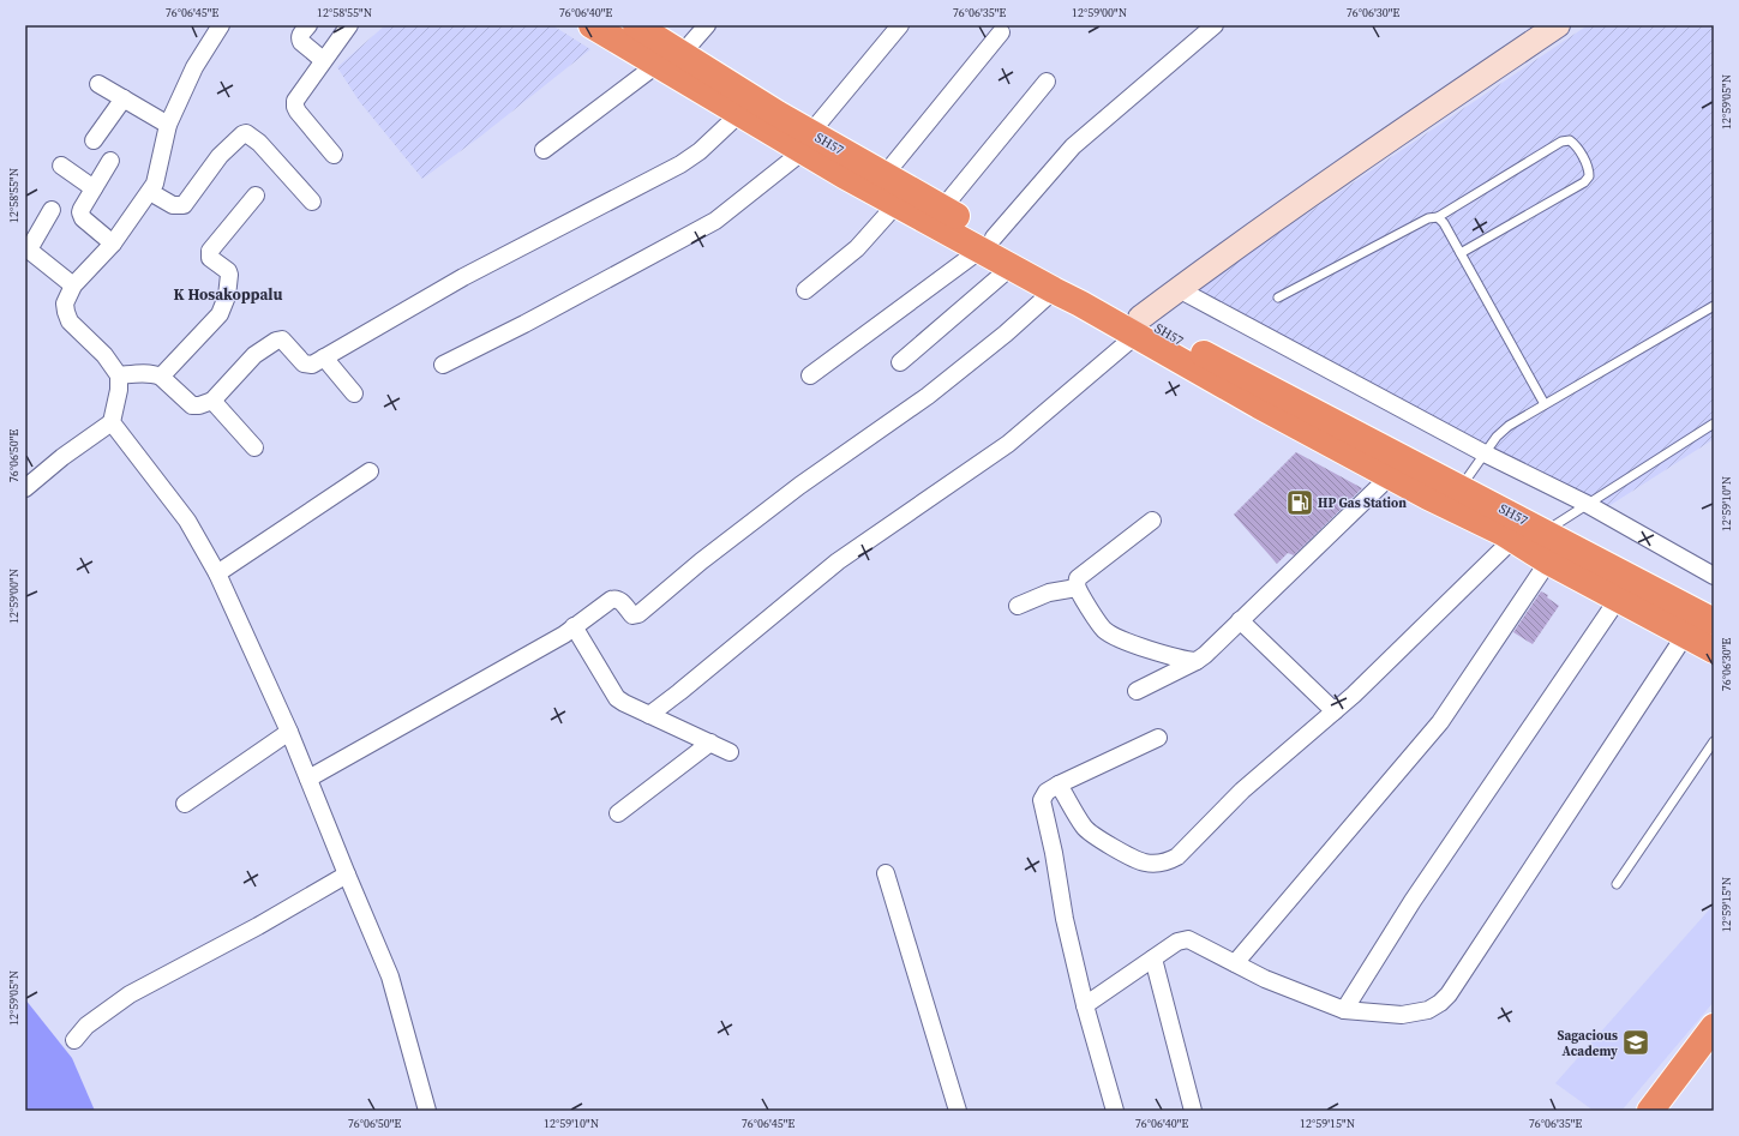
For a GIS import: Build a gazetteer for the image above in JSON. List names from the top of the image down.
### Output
{
  "streets": {
    "highway": ["SH57"]
  },
  "districts": ["K Hosakoppalu"],
  "places": {
    "fuel station": ["HP Gas Station"],
    "school or university": ["Sagacious Academy"]
  },
  "coordinates": [
    "76°06'45\"E",
    "12°58'55\"N",
    "76°06'40\"E",
    "76°06'35\"E",
    "12°59'00\"N",
    "76°06'30\"E",
    "12°59'05\"N",
    "76°06'50\"E",
    "12°59'10\"N",
    "12°59'15\"N"
  ]
}
